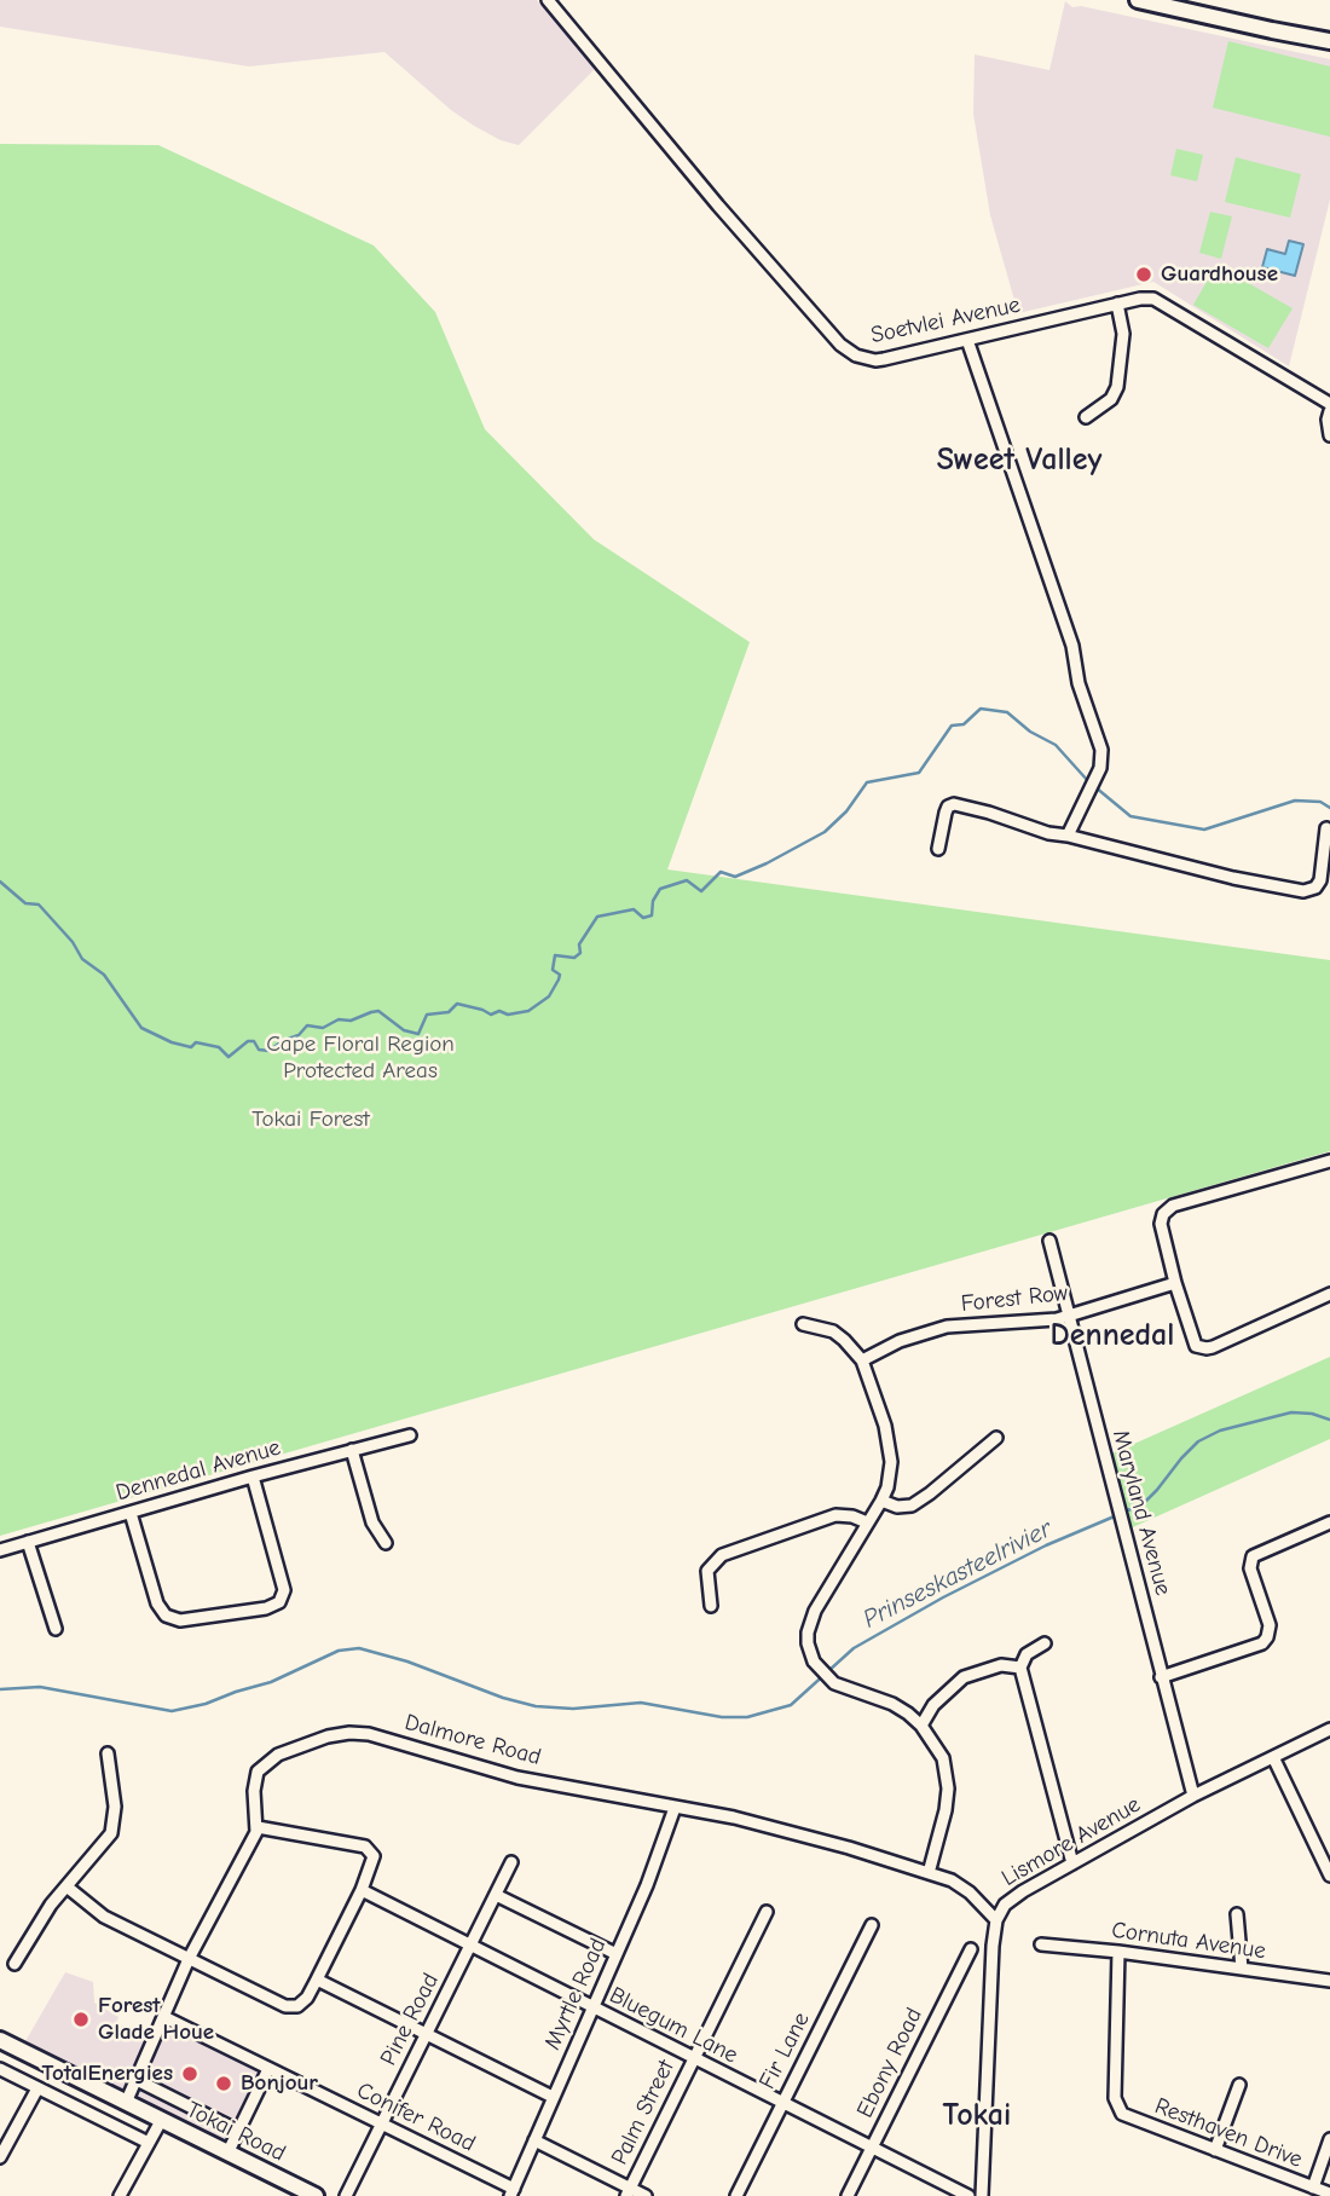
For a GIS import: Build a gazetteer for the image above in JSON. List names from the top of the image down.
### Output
{
  "streets": {
    "main road": ["Tokai Road"],
    "street": [
      "Soetvlei Avenue",
      "Forest Row",
      "Dennedal Avenue",
      "Maryland Avenue",
      "Dalmore Road",
      "Lismore Avenue",
      "Cornuta Avenue",
      "Myrtle Road",
      "Pine Road",
      "Bluegum Lane",
      "Fir Lane",
      "Ebony Road",
      "Palm Street",
      "Conifer Road",
      "Resthaven Drive"
    ]
  },
  "crossings": [
    ["Forest Row", "Maryland Avenue"],
    ["Maryland Avenue", "Lismore Avenue"],
    ["Dalmore Road", "Lismore Avenue"],
    ["Dalmore Road", "Myrtle Road"],
    ["Cornuta Avenue", "Resthaven Drive"],
    ["Myrtle Road", "Bluegum Lane"],
    ["Myrtle Road", "Conifer Road"],
    ["Pine Road", "Bluegum Lane"],
    ["Pine Road", "Conifer Road"],
    ["Bluegum Lane", "Fir Lane"],
    ["Bluegum Lane", "Ebony Road"],
    ["Bluegum Lane", "Palm Street"]
  ],
  "districts": ["Sweet Valley", "Dennedal", "Tokai"],
  "water": ["Prinseskasteelrivier"],
  "parks": ["Cape Floral Region Protected Areas", "Tokai Forest"],
  "places": [
    "Guardhouse",
    "Forest Glade Houe",
    "TotalEnergies",
    "Bonjour"
  ]
}
